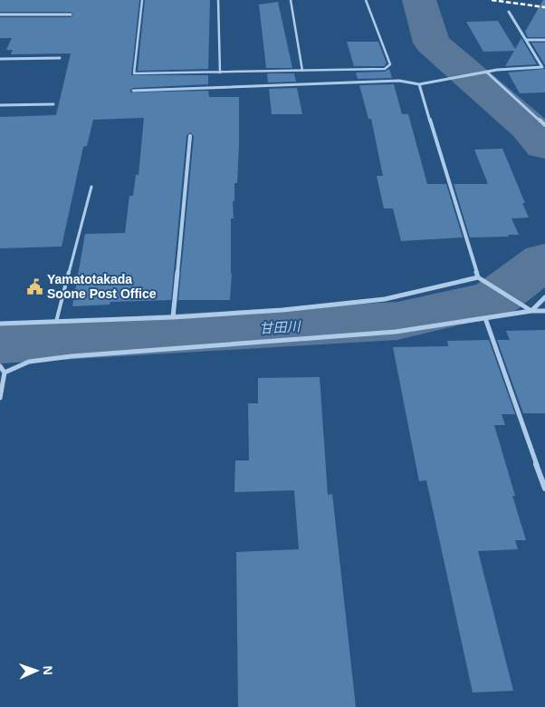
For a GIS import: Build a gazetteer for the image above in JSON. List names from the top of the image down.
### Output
{
  "water": ["甘田川"],
  "places": {
    "public building": ["Yamatotakada Soone Post Office"]
  },
  "north": "right"
}
